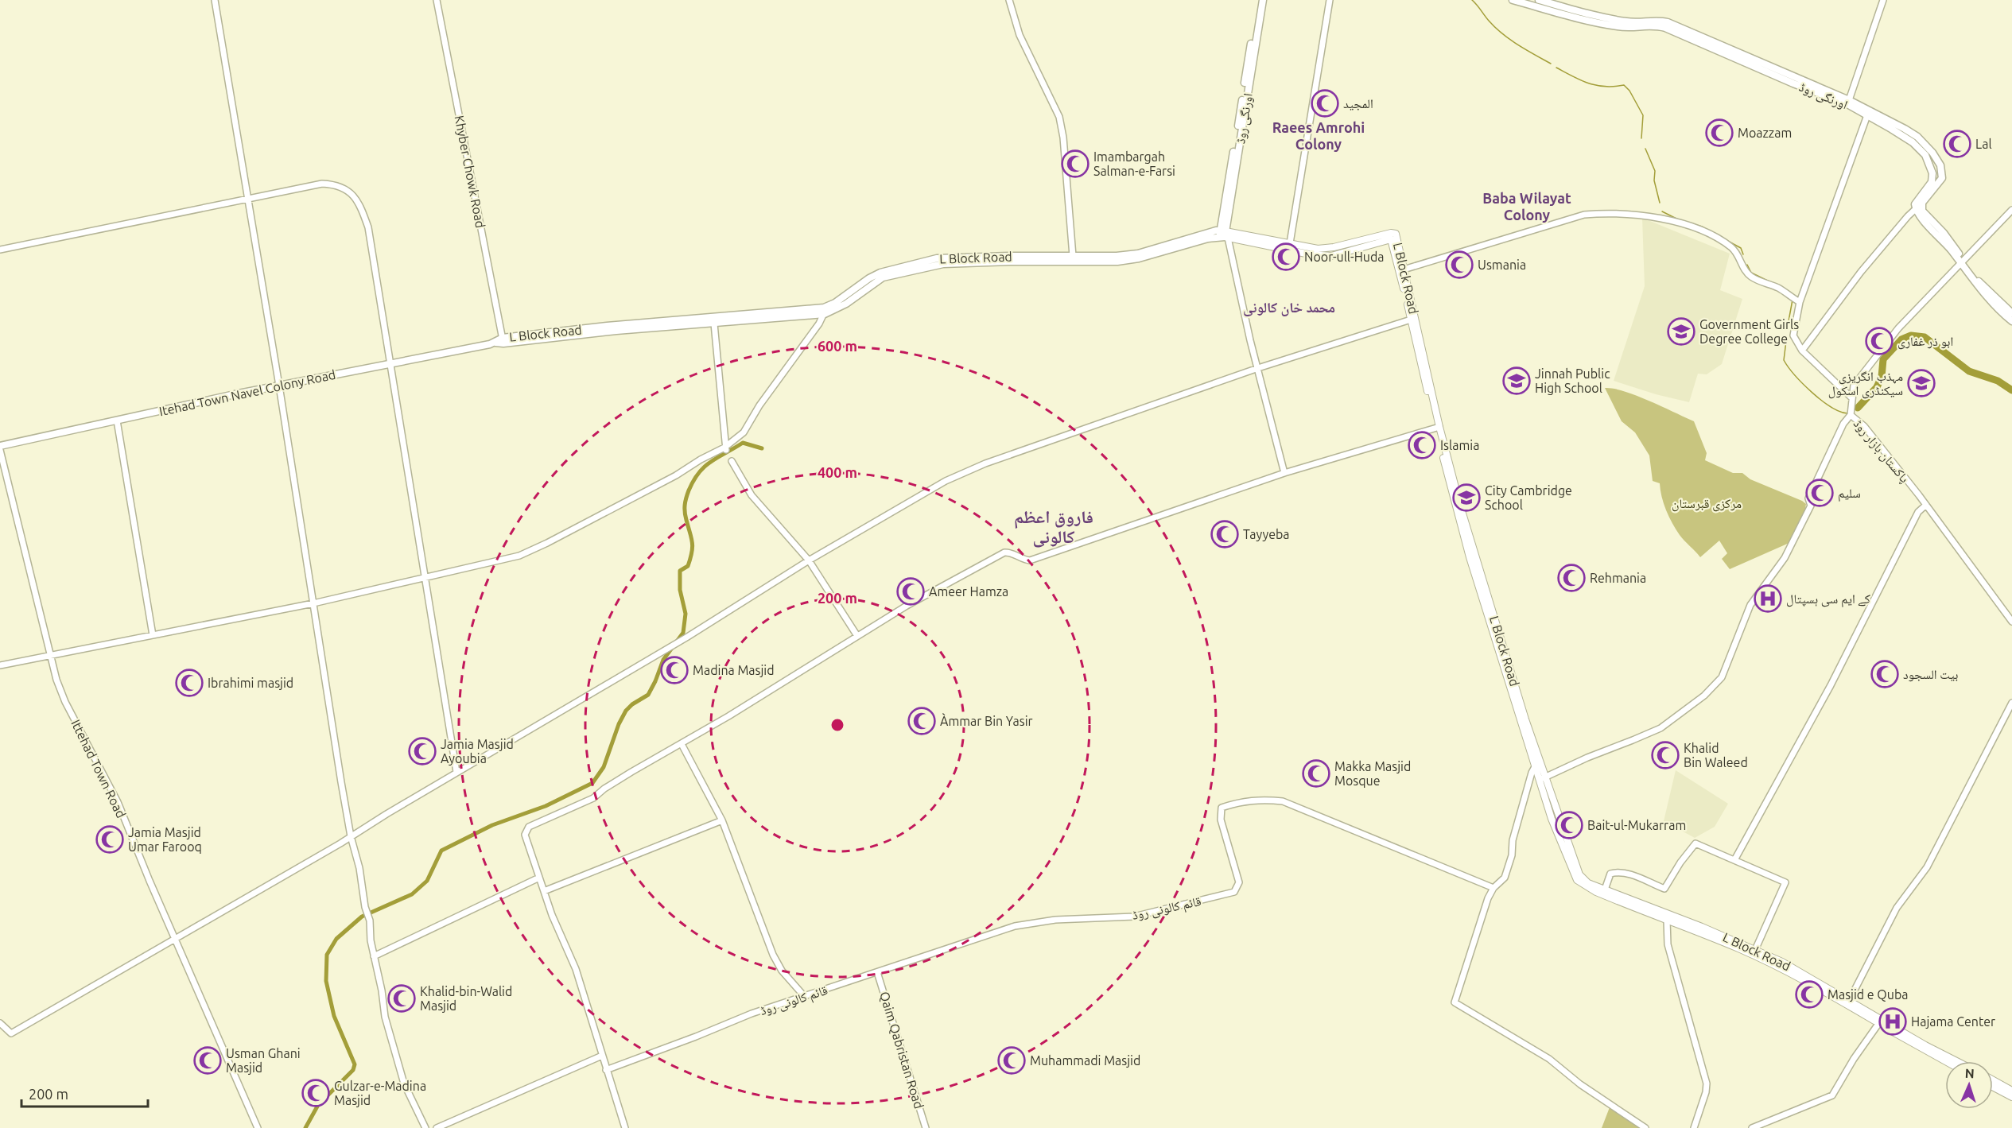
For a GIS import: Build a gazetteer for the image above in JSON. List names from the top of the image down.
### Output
{
  "streets": {
    "main road": ["اورنگی روڈ", "L Block Road", "Itehad Town Navel Colony Road"],
    "street": [
      "Khyber Chowk Road",
      "پاکستان بازار روڈ",
      "Ittehad Town Road",
      "قائم کالونی روڈ",
      "Qaim Qabristan Road"
    ]
  },
  "crossings": [
    ["اورنگی روڈ", "L Block Road"],
    ["Khyber Chowk Road", "L Block Road"],
    ["Khyber Chowk Road", "Itehad Town Navel Colony Road"],
    ["L Block Road", "Itehad Town Navel Colony Road"],
    ["قائم کالونی روڈ", "Qaim Qabristan Road"]
  ],
  "districts": [
    "Raees Amrohi Colony",
    "Baba Wilayat Colony",
    "محمد خان کالونی",
    "فاروق اعظم کالونی"
  ],
  "parks": ["مرکزی قبرستان"],
  "places": {
    "mosque": [
      "المجید",
      "Moazzam",
      "Lal",
      "Imambargah Salman-e-Farsi",
      "Noor-ull-Huda",
      "Usmania",
      "ابو ذر غفاری",
      "Islamia",
      "سلیم",
      "Tayyeba",
      "Rehmania",
      "Ameer Hamza",
      "Madina Masjid",
      "بیت السجود",
      "Ibrahimi masjid",
      "Àmmar Bin Yasir",
      "Jamia Masjid Ayoubia",
      "Khalid Bin Waleed",
      "Makka Masjid Mosque",
      "Bait-ul-Mukarram",
      "Jamia Masjid Umar Farooq",
      "Masjid e Quba",
      "Khalid-bin-Walid Masjid",
      "Usman Ghani Masjid",
      "Muhammadi Masjid",
      "Gulzar-e-Madina Masjid"
    ],
    "school or university": [
      "Government Girls Degree College",
      "Jinnah Public High School",
      "مہذب انگریزی سیکنڈری اسکول",
      "City Cambridge School"
    ],
    "hospital": ["کے ایم سی ہسپتال", "Hajama Center"]
  },
  "scale_bar": "200 m",
  "north": "top",
  "rings": ["600 m", "400 m", "200 m"]
}
